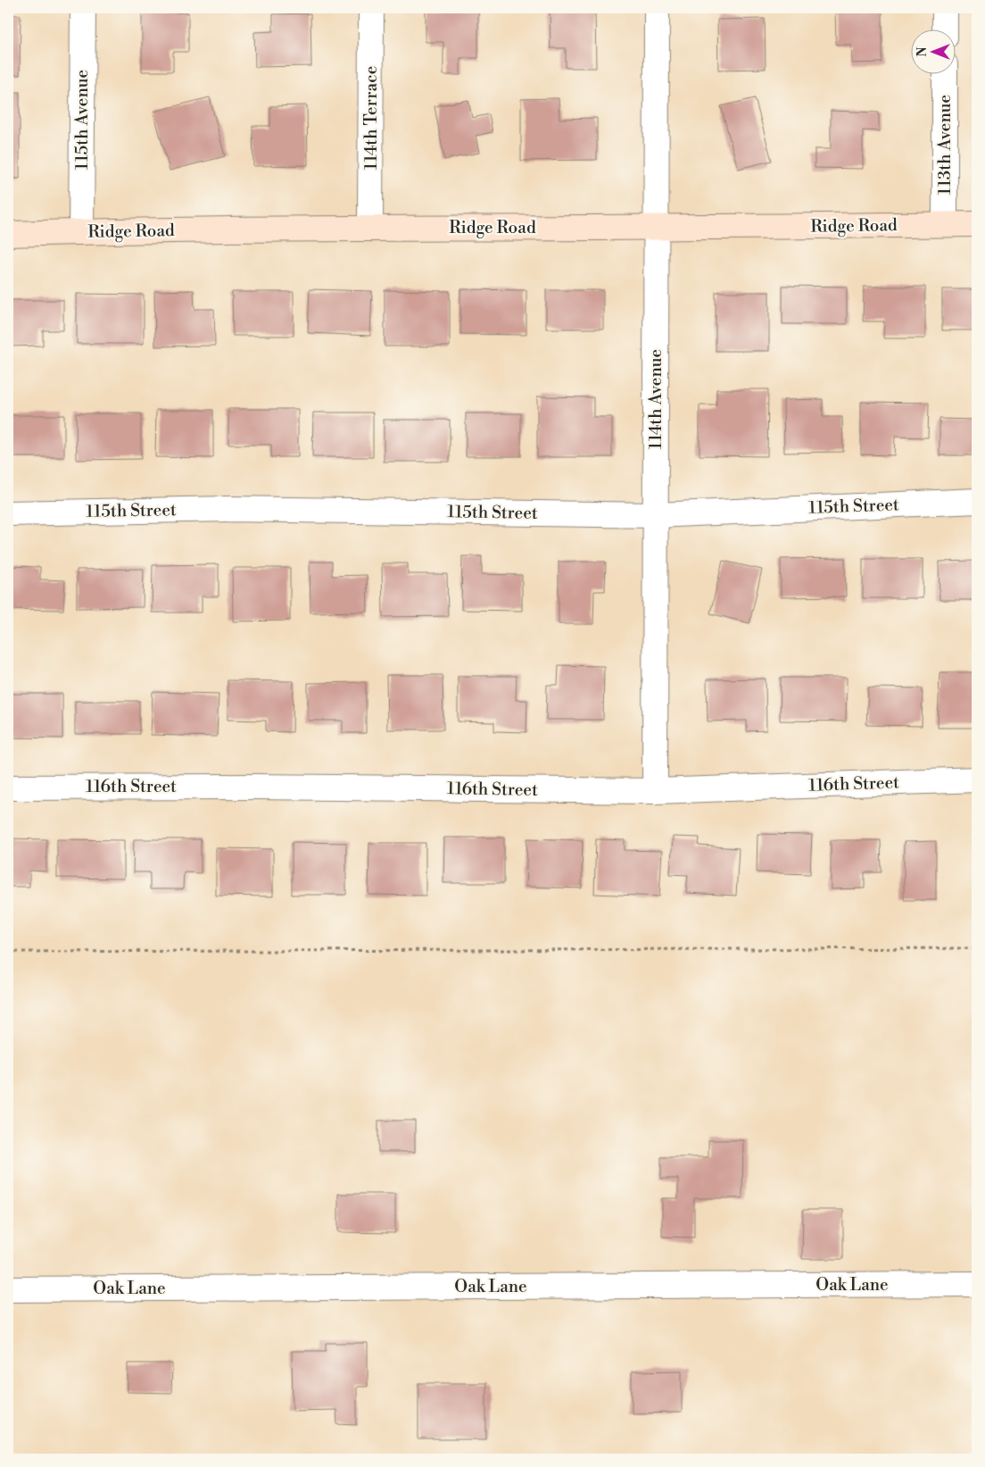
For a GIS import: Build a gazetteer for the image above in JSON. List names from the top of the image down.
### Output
{
  "streets": {
    "street": [
      "114th Terrace",
      "115th Avenue",
      "113th Avenue",
      "Ridge Road",
      "114th Avenue",
      "115th Street",
      "116th Street",
      "Oak Lane"
    ]
  },
  "crossings": [
    ["114th Terrace", "Ridge Road"],
    ["115th Avenue", "Ridge Road"],
    ["113th Avenue", "Ridge Road"],
    ["Ridge Road", "114th Avenue"],
    ["114th Avenue", "115th Street"],
    ["114th Avenue", "116th Street"]
  ],
  "north": "left"
}
